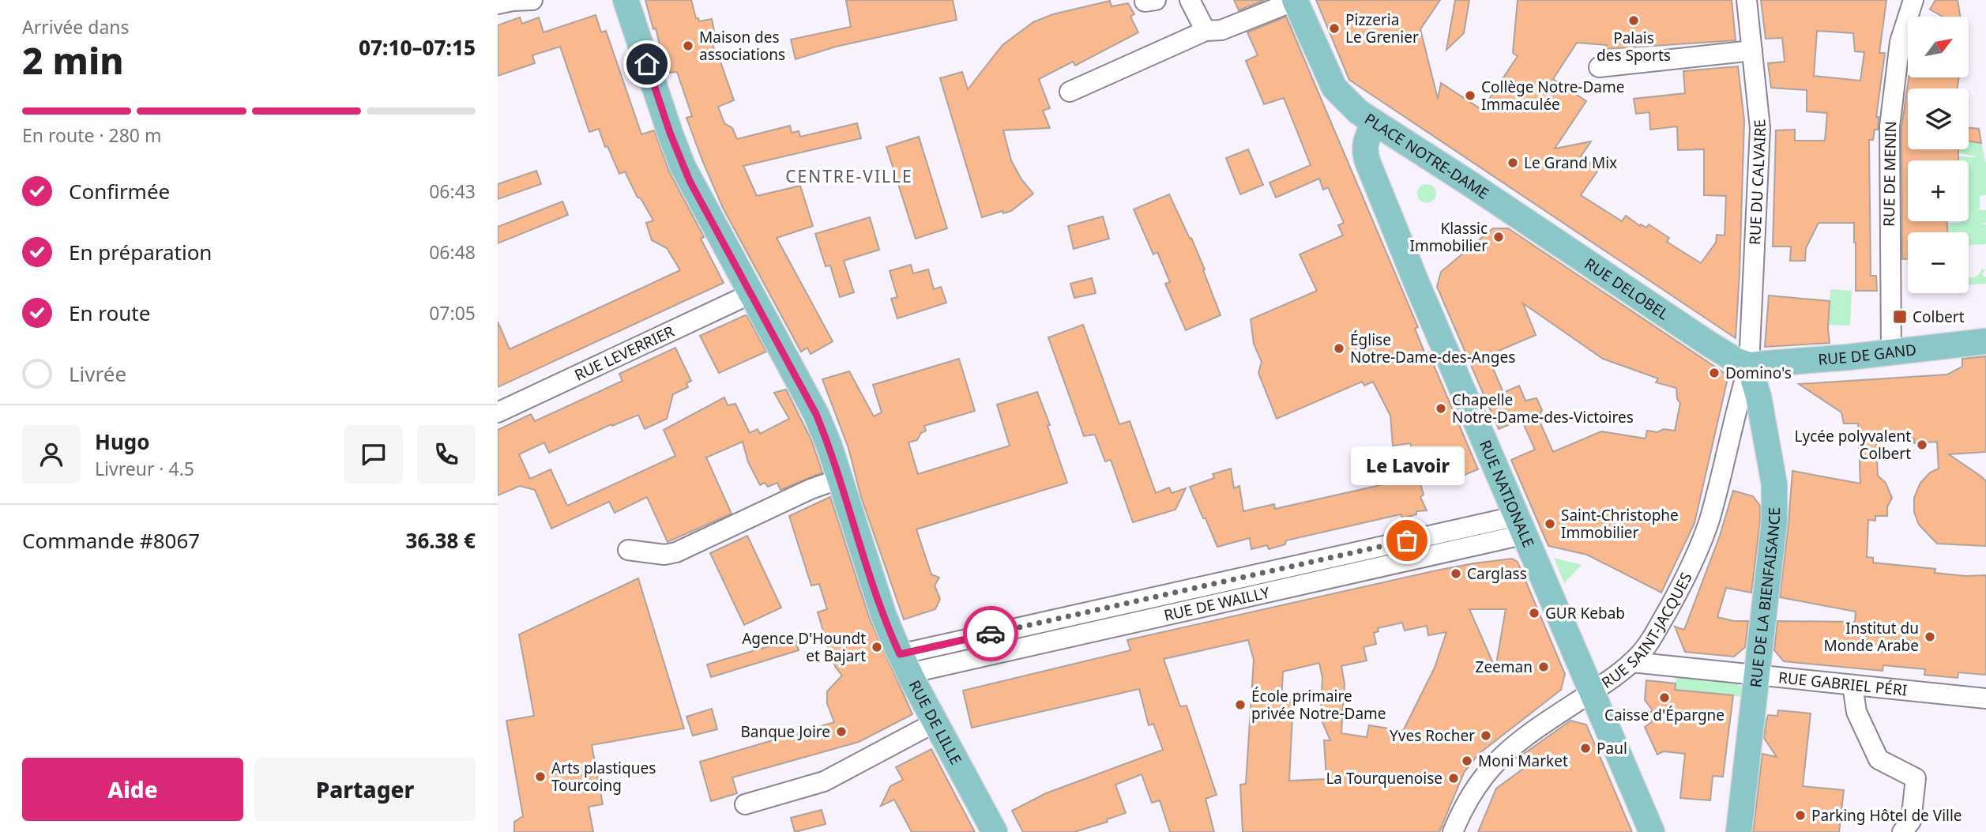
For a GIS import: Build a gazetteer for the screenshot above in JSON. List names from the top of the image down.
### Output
{
  "streets": {
    "main road": [
      "PLACE NOTRE-DAME",
      "RUE DELOBEL",
      "RUE DE GAND",
      "RUE NATIONALE",
      "RUE DE LA BIENFAISANCE",
      "RUE DE LILLE"
    ],
    "street": [
      "RUE DE MENIN",
      "RUE DU CALVAIRE",
      "RUE LEVERRIER",
      "RUE DE WAILLY",
      "RUE SAINT-JACQUES",
      "RUE GABRIEL PÉRI"
    ]
  },
  "crossings": [
    ["PLACE NOTRE-DAME", "RUE DELOBEL"],
    ["PLACE NOTRE-DAME", "RUE NATIONALE"],
    ["RUE DE MENIN", "RUE DE GAND"],
    ["RUE DU CALVAIRE", "RUE DELOBEL"],
    ["RUE DU CALVAIRE", "RUE DE GAND"],
    ["RUE DU CALVAIRE", "RUE DE LA BIENFAISANCE"],
    ["RUE DU CALVAIRE", "RUE SAINT-JACQUES"],
    ["RUE DELOBEL", "RUE DE GAND"],
    ["RUE DELOBEL", "RUE DE LA BIENFAISANCE"],
    ["RUE DELOBEL", "RUE SAINT-JACQUES"],
    ["RUE LEVERRIER", "RUE DE LILLE"],
    ["RUE DE GAND", "RUE DE LA BIENFAISANCE"],
    ["RUE DE GAND", "RUE SAINT-JACQUES"],
    ["RUE NATIONALE", "RUE DE WAILLY"],
    ["RUE NATIONALE", "RUE SAINT-JACQUES"],
    ["RUE DE LA BIENFAISANCE", "RUE SAINT-JACQUES"],
    ["RUE DE LA BIENFAISANCE", "RUE GABRIEL PÉRI"],
    ["RUE DE WAILLY", "RUE DE LILLE"],
    ["RUE SAINT-JACQUES", "RUE GABRIEL PÉRI"]
  ],
  "districts": ["CENTRE-VILLE"],
  "places": {
    "other": [
      "Palais des Sports",
      "Pizzeria Le Grenier",
      "Maison des associations",
      "Collège Notre-Dame Immaculée",
      "Le Grand Mix",
      "Klassic Immobilier",
      "Église Notre-Dame-des-Anges",
      "Domino's",
      "Chapelle Notre-Dame-des-Victoires",
      "Lycée polyvalent Colbert",
      "Saint-Christophe Immobilier",
      "Le Lavoir",
      "Carglass",
      "GUR Kebab",
      "Institut du Monde Arabe",
      "Agence D'Houndt et Bajart",
      "Zeeman",
      "Caisse d'Épargne",
      "École primaire privée Notre-Dame",
      "Banque Joire",
      "Yves Rocher",
      "Paul",
      "Moni Market",
      "Arts plastiques Tourcoing",
      "La Tourquenoise",
      "Parking Hôtel de Ville"
    ],
    "transit": ["Colbert"]
  },
  "north": "top right",
  "page": {
    "heading": ["2 min", "Arrivée dans", "07:10–07:15"],
    "panel": [
      "Hugo",
      "Livreur · 4.5",
      "Commande #8067",
      "36.38 €"
    ],
    "map_buttons": ["+", "−"],
    "bar": "En route · 280 m",
    "list": [
      ["Confirmée", "06:43"],
      ["En préparation", "06:48"],
      ["En route", "07:05"],
      "Livrée"
    ],
    "bubble": "Le Lavoir",
    "buttons": ["Aide", "Partager"]
  }
}
